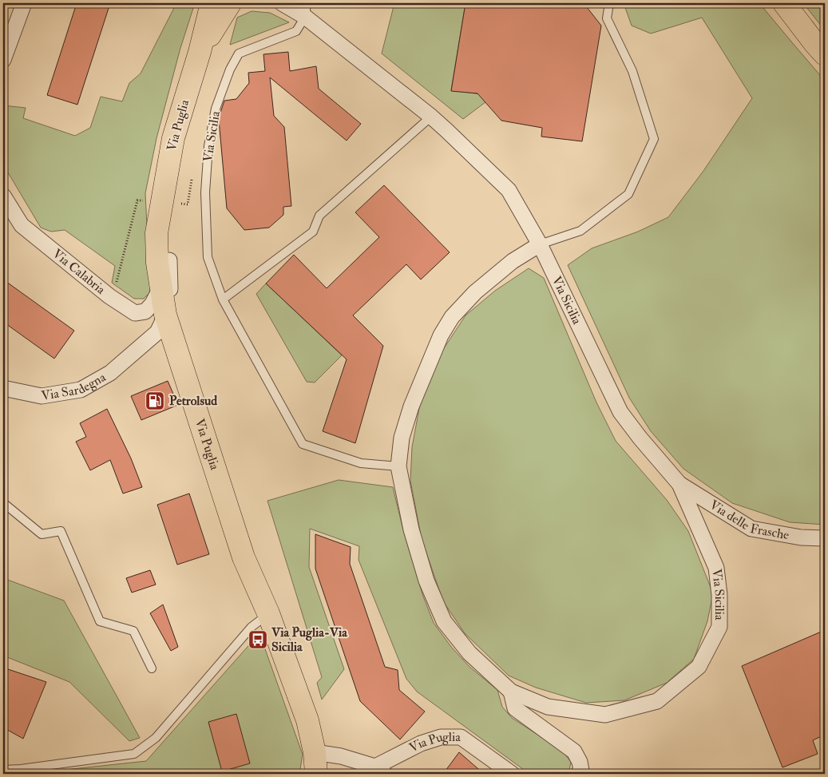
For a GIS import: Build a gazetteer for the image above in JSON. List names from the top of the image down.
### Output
{
  "streets": {
    "main road": ["Via Puglia"],
    "street": [
      "Via Sicilia",
      "Via Calabria",
      "Via Sardegna",
      "Via delle Frasche"
    ]
  },
  "crossings": [
    ["Via Puglia", "Via Calabria"],
    ["Via Puglia", "Via Sardegna"],
    ["Via Sicilia", "Via delle Frasche"],
    ["Via Calabria", "Via Sardegna"]
  ],
  "places": {
    "fuel station": ["Petrolsud"],
    "bus stop": ["Via Puglia-Via Sicilia"]
  }
}
